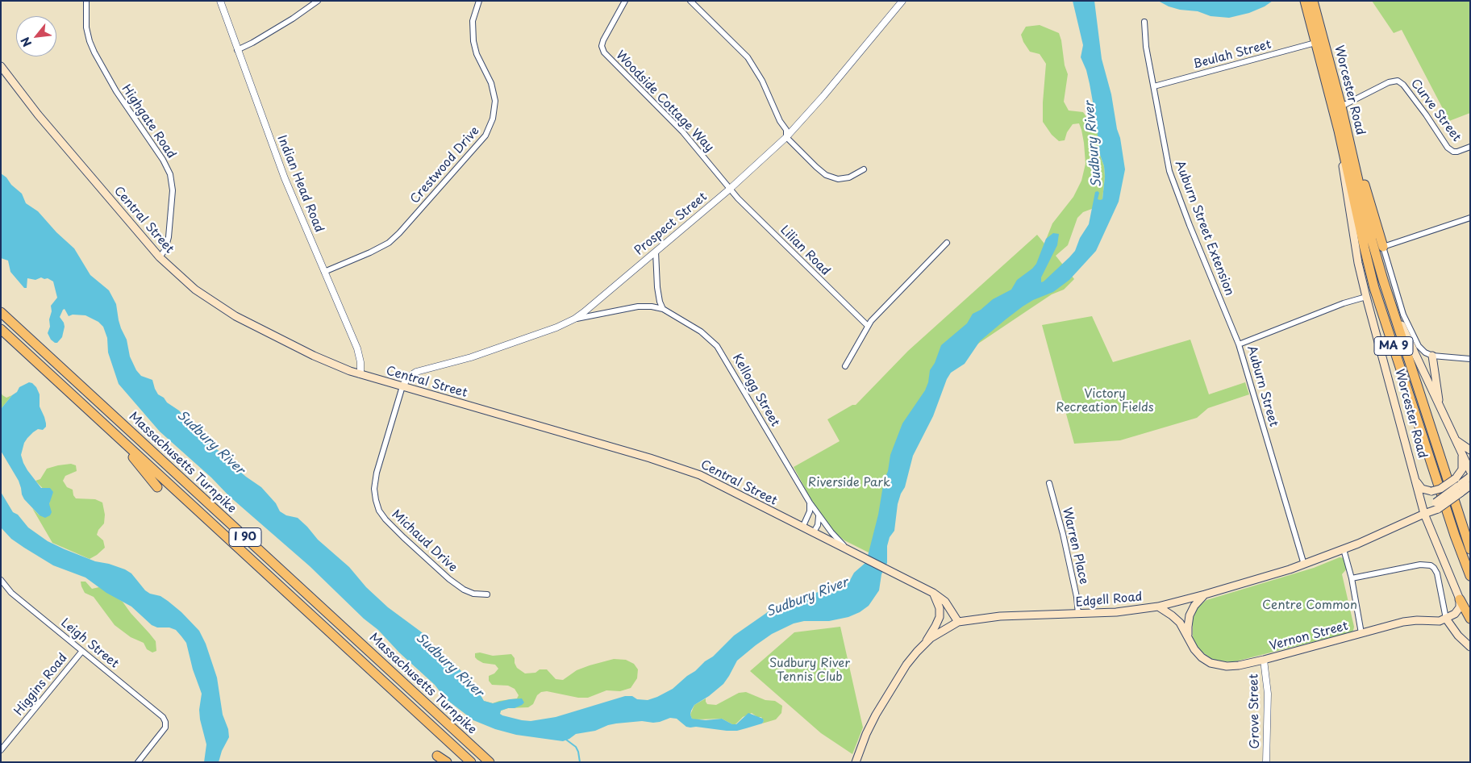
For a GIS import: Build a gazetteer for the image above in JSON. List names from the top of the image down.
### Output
{
  "streets": {
    "highway": [
      "Worcester Road",
      "MA 9",
      "Massachusetts Turnpike",
      "I 90"
    ],
    "main road": ["Central Street", "Edgell Road", "Vernon Street"],
    "street": [
      "Beulah Street",
      "Woodside Cottage Way",
      "Curve Street",
      "Highgate Road",
      "Crestwood Drive",
      "Indian Head Road",
      "Prospect Street",
      "Auburn Street Extension",
      "Lilian Road",
      "Auburn Street",
      "Kellogg Street",
      "Michaud Drive",
      "Warren Place",
      "Leigh Street",
      "Higgins Road",
      "Grove Street"
    ]
  },
  "crossings": [
    ["Beulah Street", "Worcester Road"],
    ["Beulah Street", "Auburn Street Extension"],
    ["Worcester Road", "Curve Street"],
    ["Worcester Road", "Auburn Street"],
    ["Worcester Road", "Edgell Road"],
    ["Woodside Cottage Way", "Prospect Street"],
    ["Woodside Cottage Way", "Lilian Road"],
    ["Highgate Road", "Central Street"],
    ["Crestwood Drive", "Indian Head Road"],
    ["Indian Head Road", "Central Street"],
    ["Central Street", "Prospect Street"],
    ["Central Street", "Kellogg Street"],
    ["Central Street", "Michaud Drive"],
    ["Central Street", "Edgell Road"],
    ["Prospect Street", "Lilian Road"],
    ["Prospect Street", "Kellogg Street"],
    ["Prospect Street", "Michaud Drive"],
    ["Auburn Street Extension", "Auburn Street"],
    ["Auburn Street", "Edgell Road"],
    ["Warren Place", "Edgell Road"],
    ["Edgell Road", "Vernon Street"],
    ["Vernon Street", "Grove Street"],
    ["Leigh Street", "Higgins Road"]
  ],
  "water": ["Sudbury River"],
  "parks": [
    "Victory Recreation Fields",
    "Riverside Park",
    "Centre Common",
    "Sudbury River Tennis Club"
  ],
  "north": "bottom left"
}
